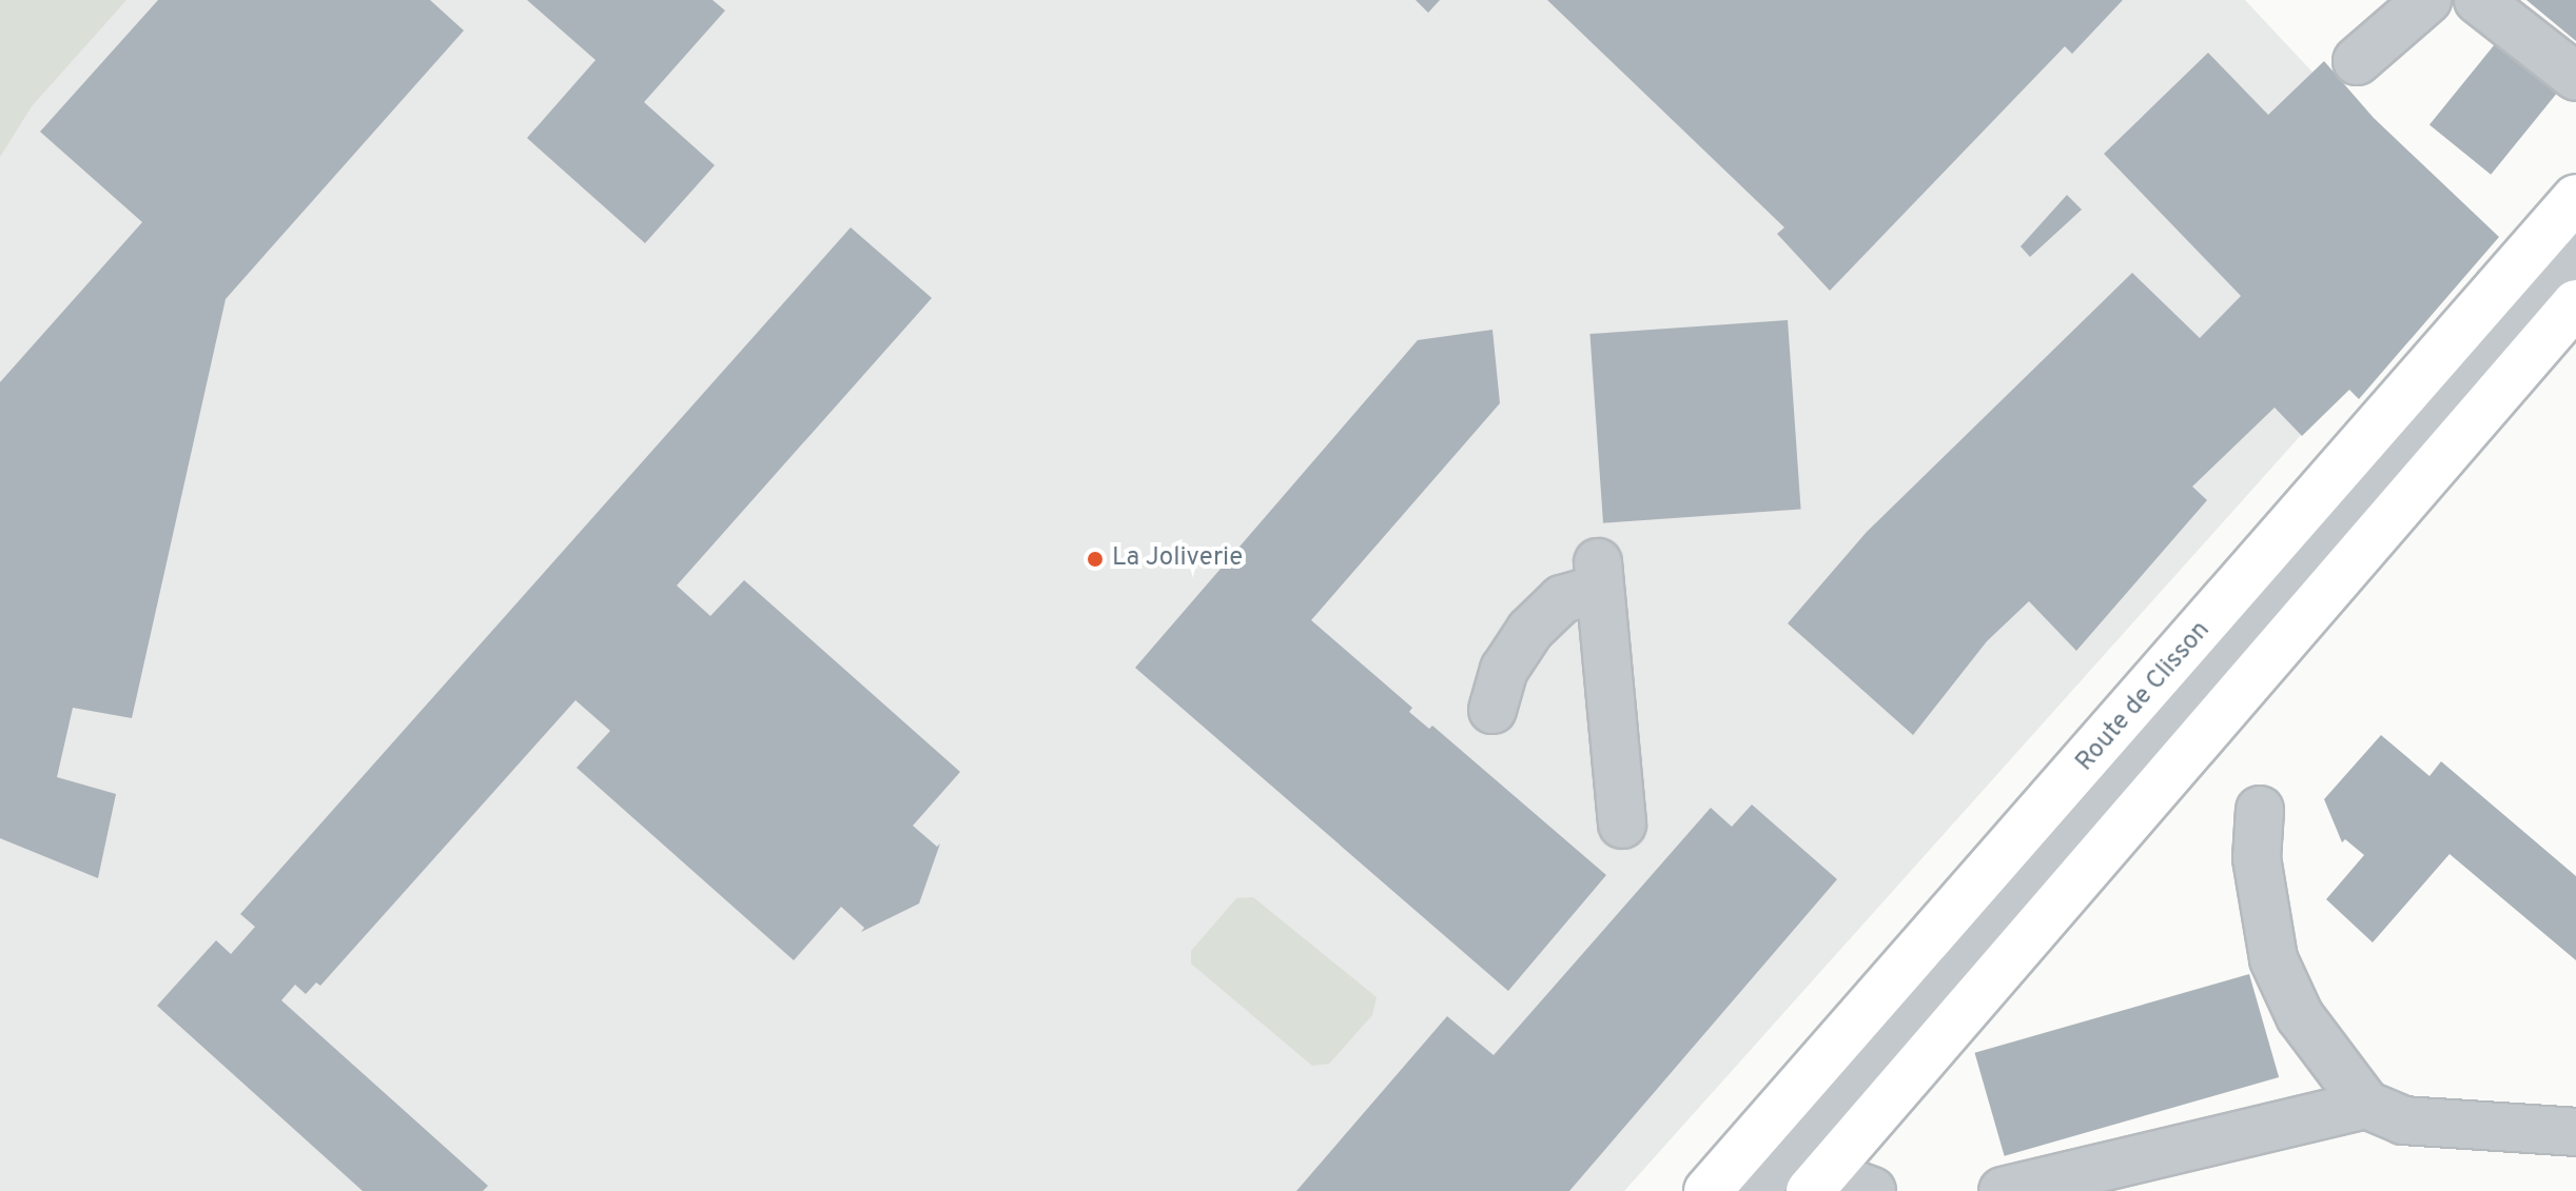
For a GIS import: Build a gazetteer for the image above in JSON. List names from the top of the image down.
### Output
{
  "streets": {
    "main road": ["Route de Clisson"]
  },
  "places": ["La Joliverie"]
}
